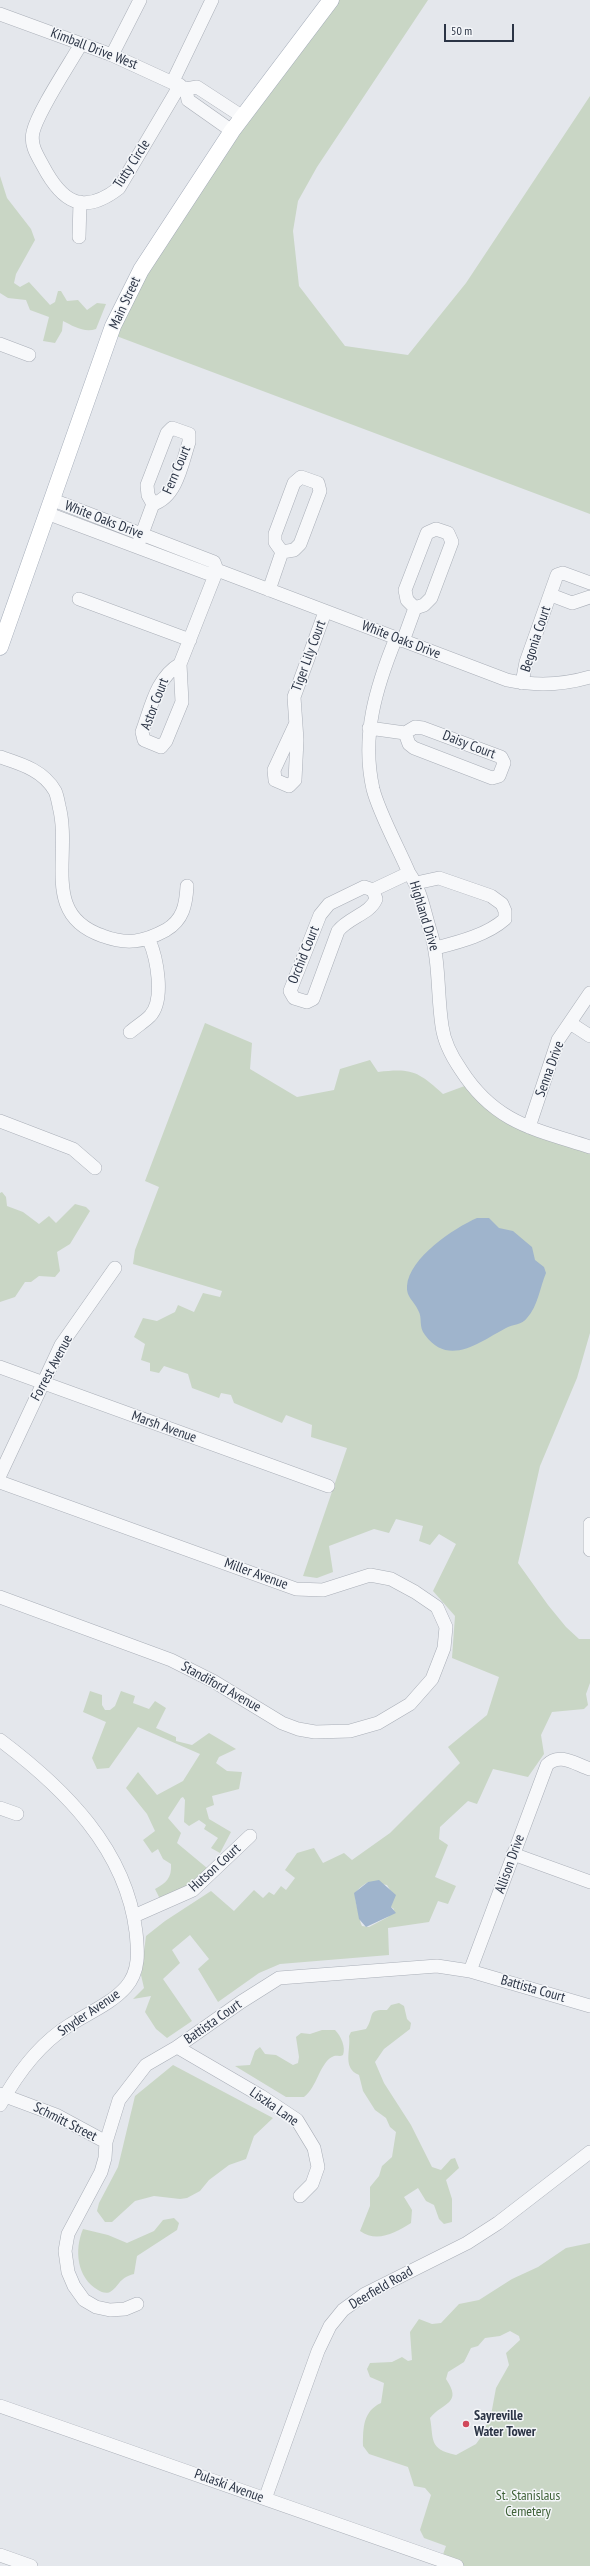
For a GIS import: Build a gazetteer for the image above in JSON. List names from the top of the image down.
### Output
{
  "streets": {
    "main road": ["Main Street"],
    "street": [
      "Kimball Drive West",
      "Tutty Circle",
      "Fern Court",
      "White Oaks Drive",
      "Begonia Court",
      "Tiger Lily Court",
      "Astor Court",
      "Daisy Court",
      "Highland Drive",
      "Orchid Court",
      "Senna Drive",
      "Forrest Avenue",
      "Marsh Avenue",
      "Miller Avenue",
      "Standiford Avenue",
      "Allison Drive",
      "Hutson Court",
      "Battista Court",
      "Snyder Avenue",
      "Liszka Lane",
      "Schmitt Street",
      "Deerfield Road",
      "Pulaski Avenue"
    ]
  },
  "crossings": [
    ["Kimball Drive West", "Tutty Circle"],
    ["Kimball Drive West", "Main Street"],
    ["Main Street", "White Oaks Drive"],
    ["Fern Court", "White Oaks Drive"],
    ["White Oaks Drive", "Begonia Court"],
    ["White Oaks Drive", "Tiger Lily Court"],
    ["White Oaks Drive", "Astor Court"],
    ["White Oaks Drive", "Highland Drive"],
    ["Daisy Court", "Highland Drive"],
    ["Highland Drive", "Orchid Court"],
    ["Highland Drive", "Senna Drive"],
    ["Forrest Avenue", "Marsh Avenue"],
    ["Miller Avenue", "Standiford Avenue"],
    ["Allison Drive", "Battista Court"],
    ["Hutson Court", "Snyder Avenue"],
    ["Battista Court", "Liszka Lane"],
    ["Battista Court", "Schmitt Street"],
    ["Snyder Avenue", "Schmitt Street"],
    ["Deerfield Road", "Pulaski Avenue"]
  ],
  "parks": ["St. Stanislaus Cemetery"],
  "places": ["Sayreville Water Tower"],
  "scale_bar": "50 m"
}
